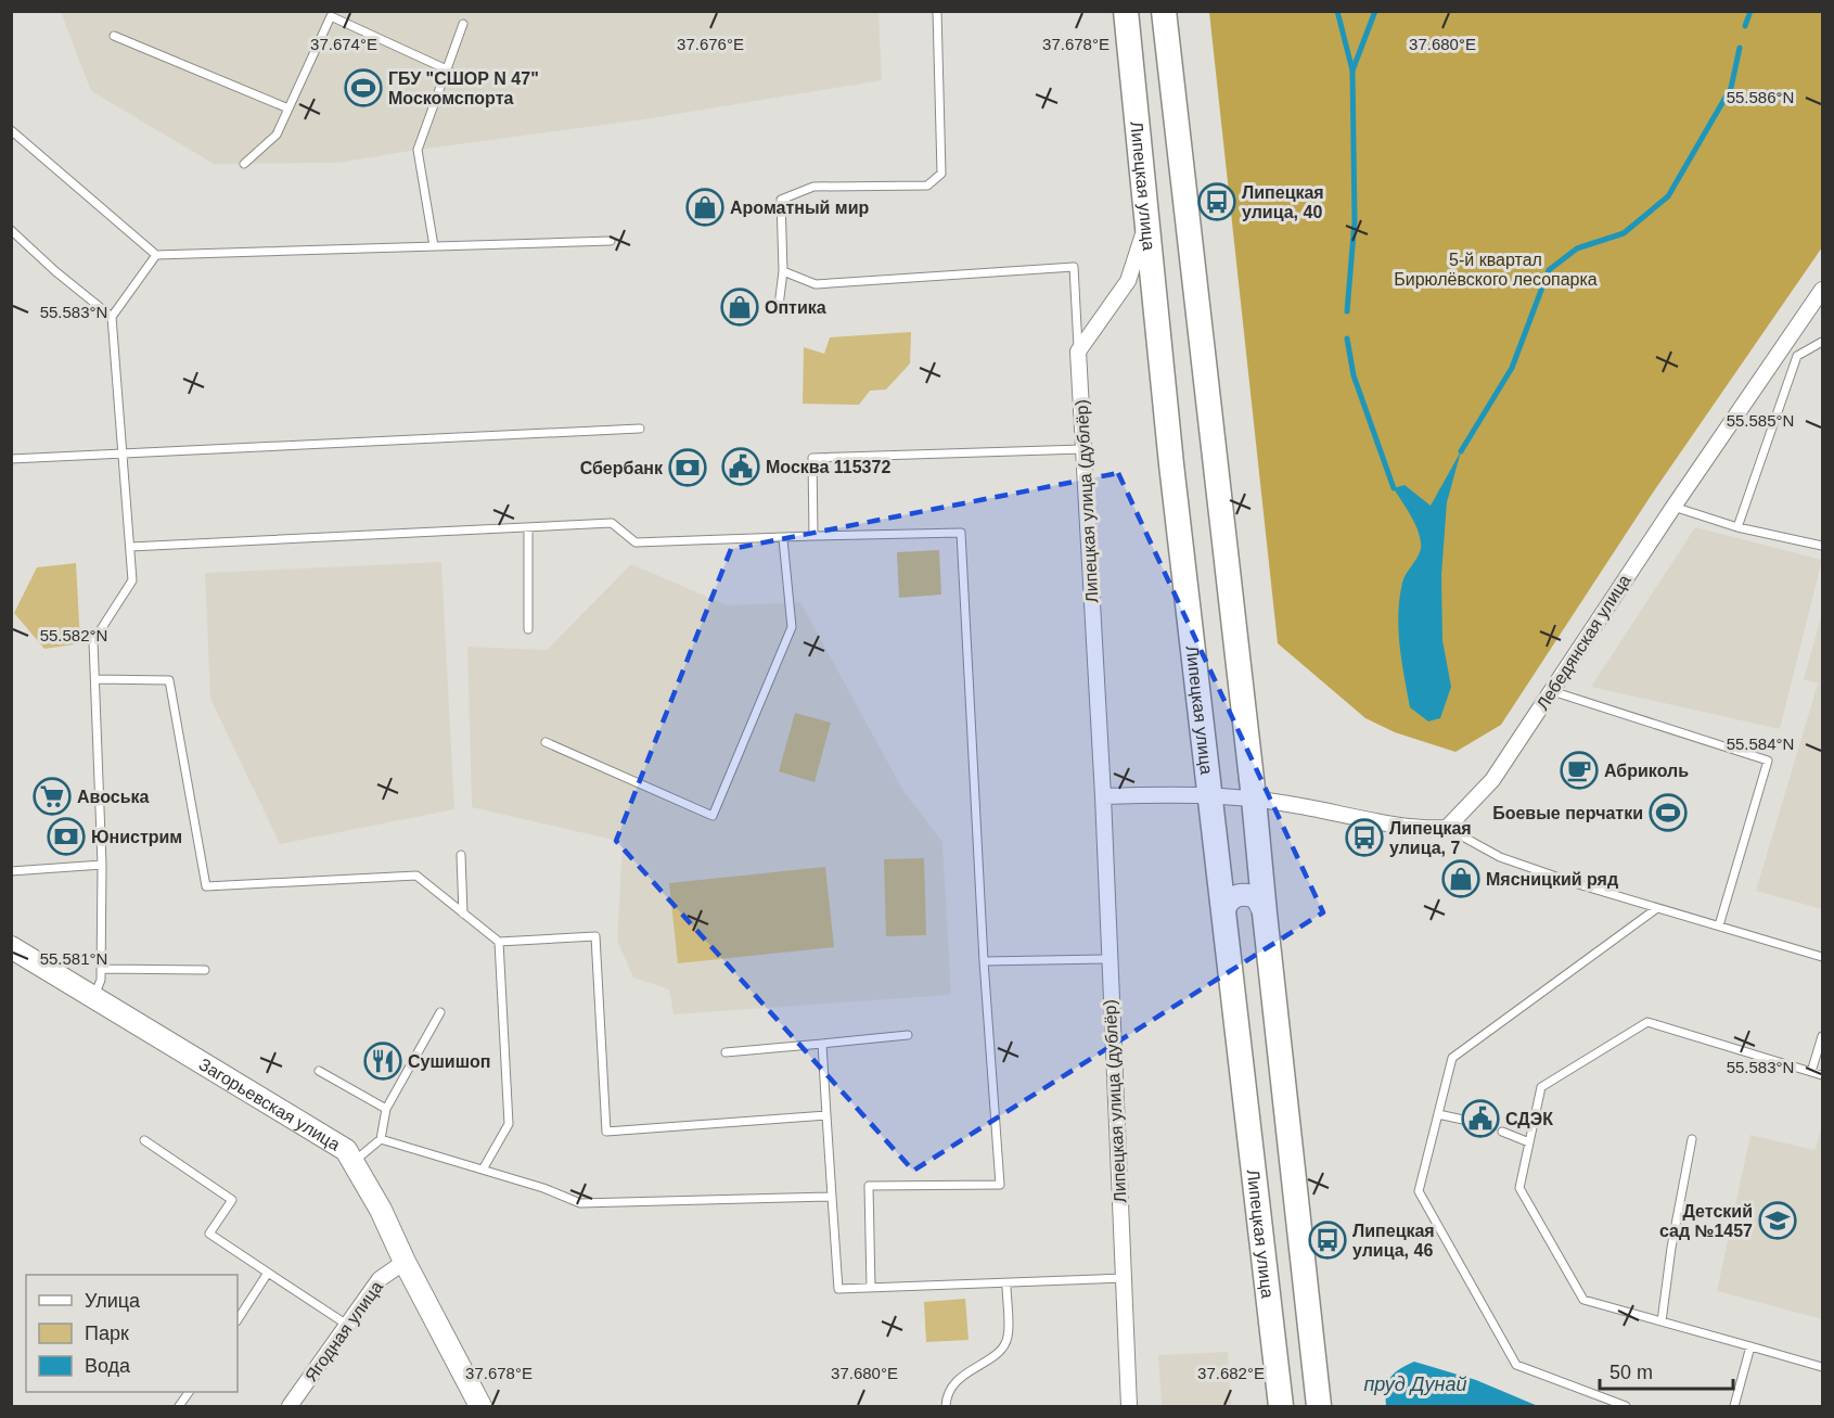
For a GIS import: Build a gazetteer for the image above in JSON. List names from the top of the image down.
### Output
{
  "streets": {
    "main road": ["Липецкая улица"],
    "street": [
      "Липецкая улица (дублёр)",
      "Лебедянская улица",
      "Загорьевская улица",
      "Ягодная улица"
    ]
  },
  "crossings": [
    ["Загорьевская улица", "Ягодная улица"]
  ],
  "water": ["пруд Дунай"],
  "parks": ["5-й квартал Бирюлёвского лесопарка"],
  "places": {
    "sports": ["ГБУ \"СШОР N 47\" Москомспорта", "Боевые перчатки"],
    "bus stop": ["Липецкая улица, 40", "Липецкая улица, 7", "Липецкая улица, 46"],
    "shop": ["Ароматный мир", "Оптика", "Мясницкий ряд"],
    "public building": ["Москва 115372", "СДЭК"],
    "bank": ["Сбербанк", "Юнистрим"],
    "cafe": ["Абриколь"],
    "supermarket": ["Авоська"],
    "restaurant": ["Сушишоп"],
    "school or university": ["Детский сад №1457"]
  },
  "legend": ["Улица", "Парк", "Вода"],
  "scale_bar": "50 m",
  "coordinates": [
    "37.674°E",
    "37.676°E",
    "37.678°E",
    "37.680°E",
    "55.586°N",
    "55.583°N",
    "55.585°N",
    "55.582°N",
    "55.584°N",
    "55.581°N",
    "37.682°E"
  ]
}
